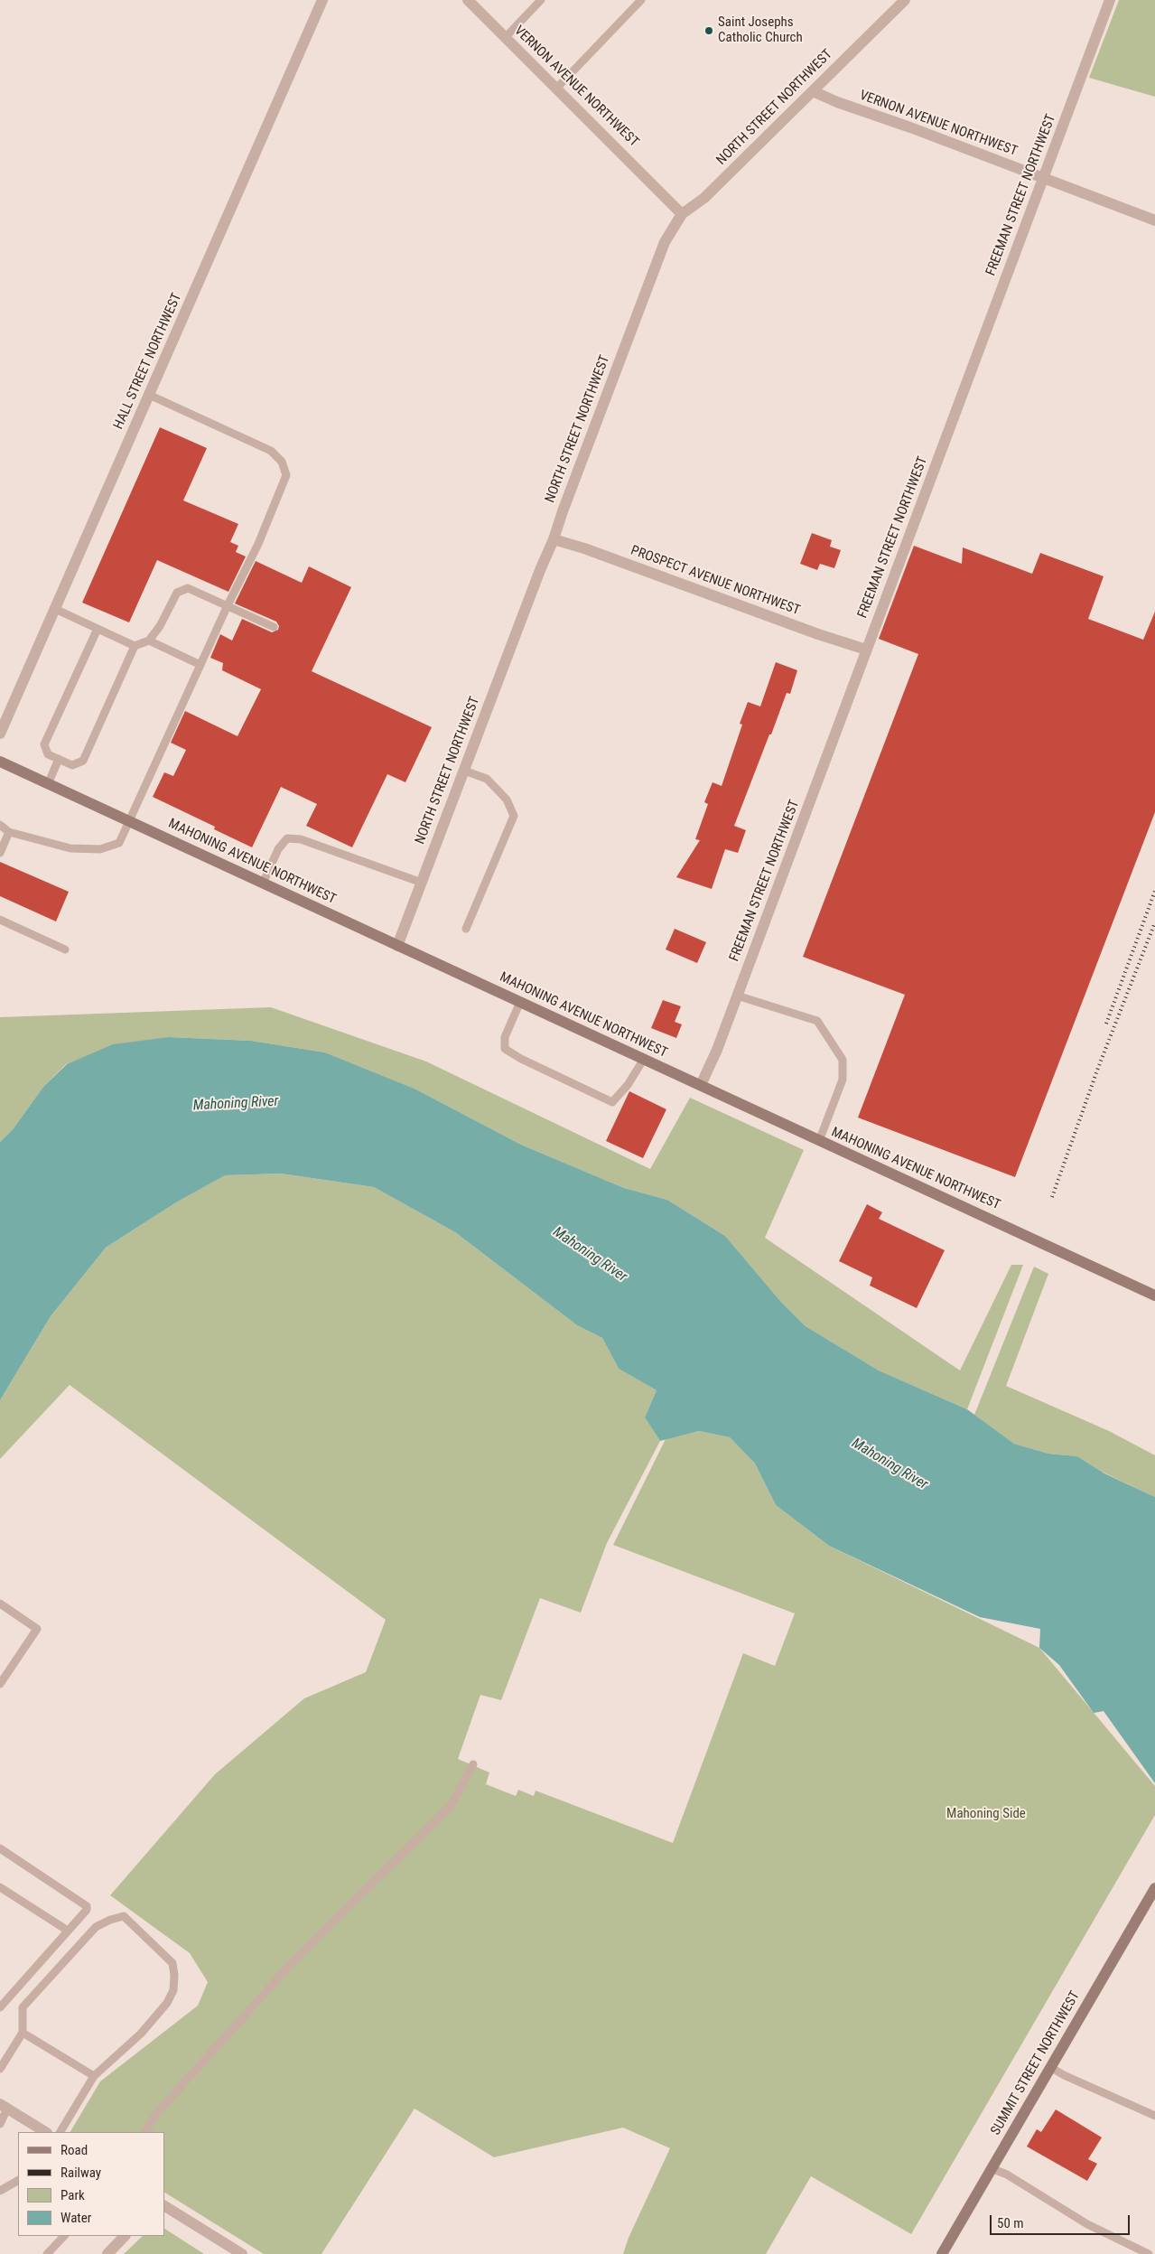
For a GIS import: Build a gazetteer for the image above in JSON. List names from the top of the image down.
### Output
{
  "streets": {
    "main road": ["MAHONING AVENUE NORTHWEST", "SUMMIT STREET NORTHWEST"],
    "street": [
      "VERNON AVENUE NORTHWEST",
      "NORTH STREET NORTHWEST",
      "FREEMAN STREET NORTHWEST",
      "HALL STREET NORTHWEST",
      "PROSPECT AVENUE NORTHWEST"
    ]
  },
  "crossings": [
    ["VERNON AVENUE NORTHWEST", "NORTH STREET NORTHWEST"],
    ["VERNON AVENUE NORTHWEST", "FREEMAN STREET NORTHWEST"],
    ["NORTH STREET NORTHWEST", "PROSPECT AVENUE NORTHWEST"],
    ["NORTH STREET NORTHWEST", "MAHONING AVENUE NORTHWEST"],
    ["FREEMAN STREET NORTHWEST", "PROSPECT AVENUE NORTHWEST"],
    ["FREEMAN STREET NORTHWEST", "MAHONING AVENUE NORTHWEST"]
  ],
  "water": ["Mahoning River"],
  "parks": ["Mahoning Side"],
  "places": ["Saint Josephs Catholic Church"],
  "legend": [
    "Road",
    "Railway",
    "Park",
    "Water"
  ],
  "scale_bar": "50 m"
}
